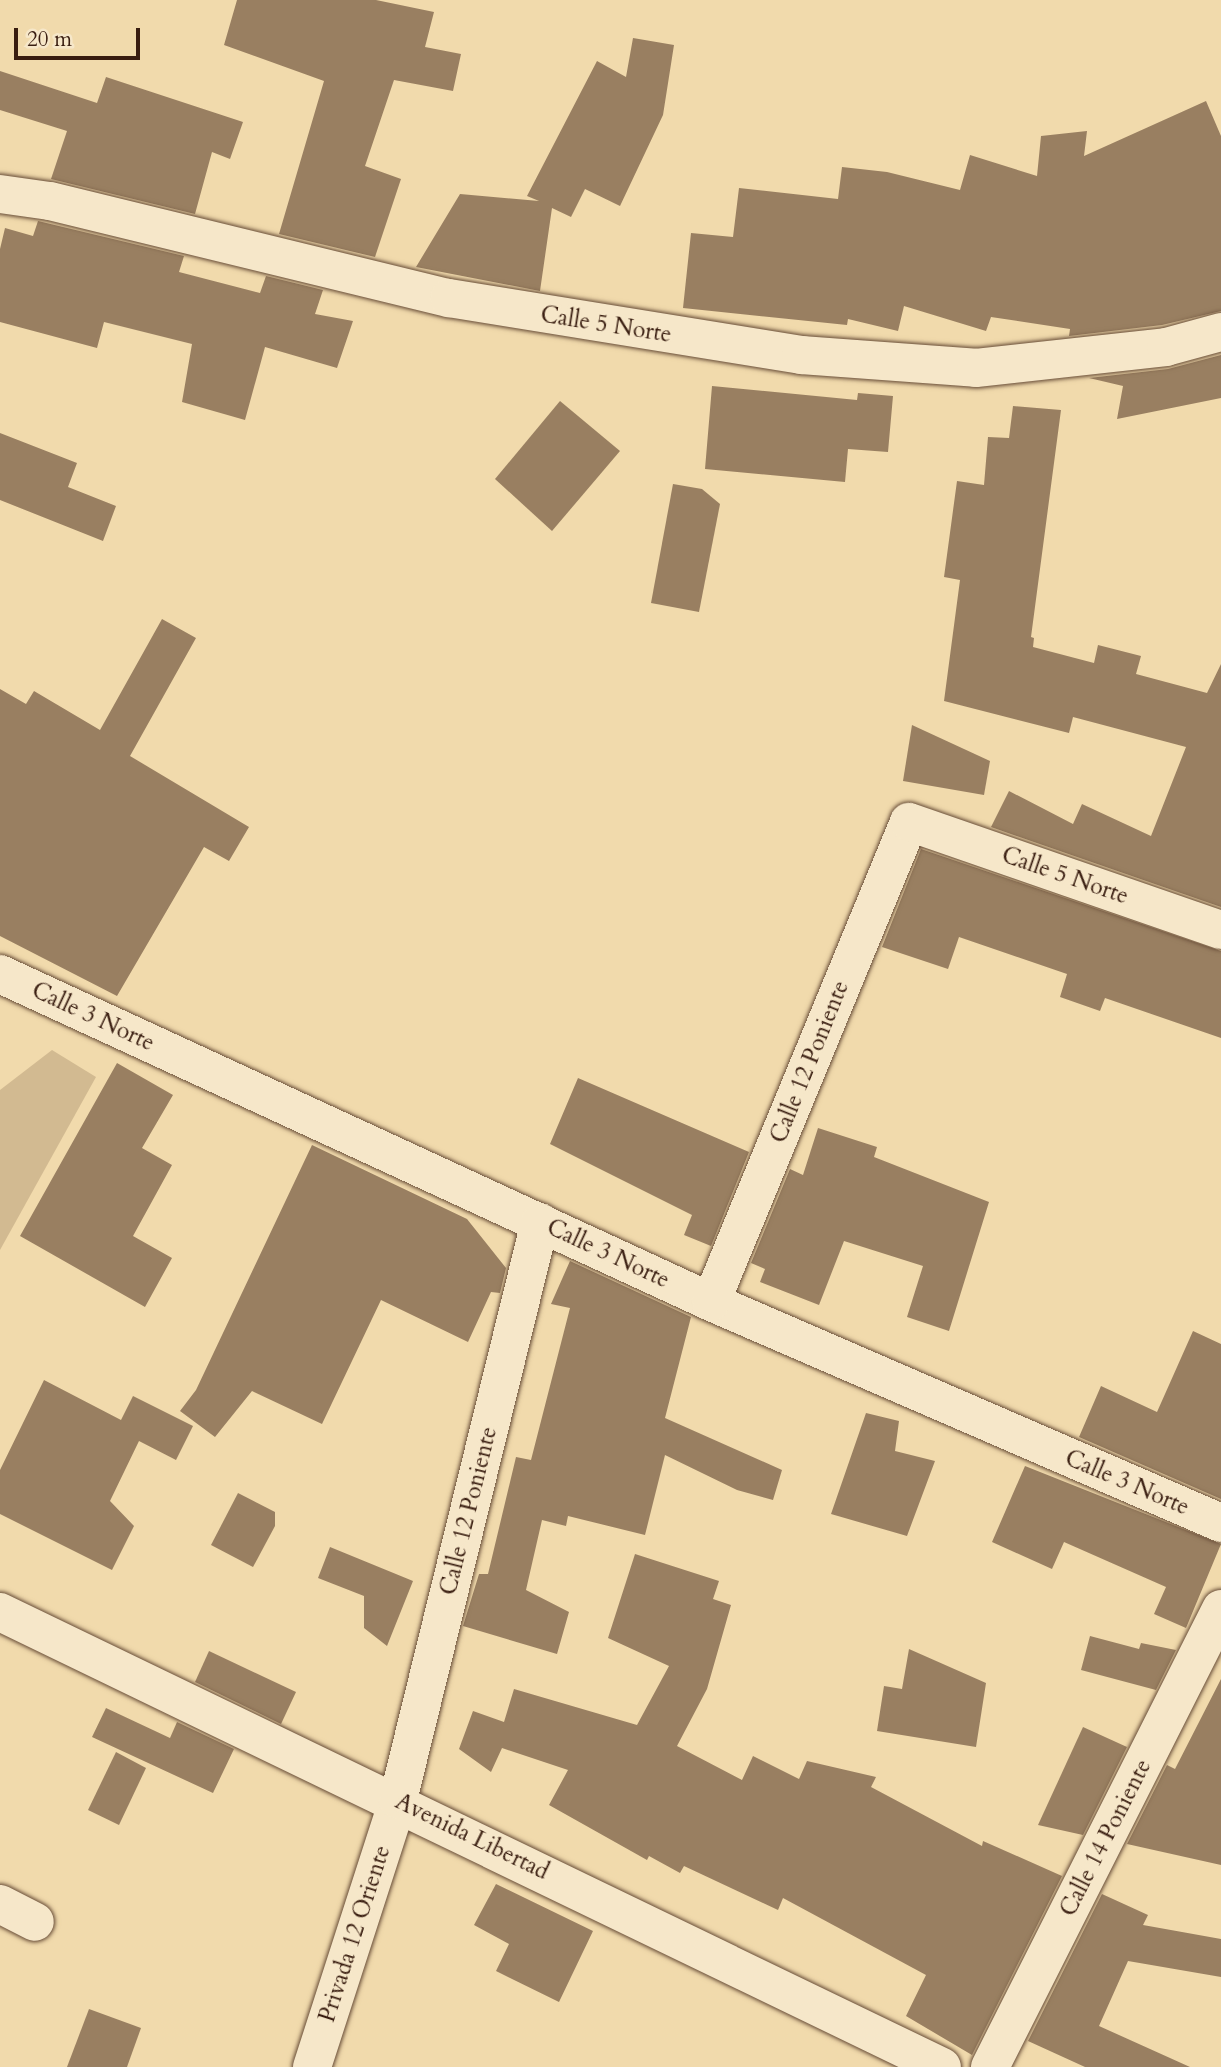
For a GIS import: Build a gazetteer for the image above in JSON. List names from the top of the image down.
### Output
{
  "streets": {
    "street": [
      "Calle 5 Norte",
      "Calle 3 Norte",
      "Calle 12 Poniente",
      "Avenida Libertad",
      "Calle 14 Poniente",
      "Privada 12 Oriente"
    ]
  },
  "crossings": [
    ["Calle 5 Norte", "Calle 12 Poniente"],
    ["Calle 3 Norte", "Calle 12 Poniente"],
    ["Calle 12 Poniente", "Avenida Libertad"],
    ["Calle 12 Poniente", "Privada 12 Oriente"],
    ["Avenida Libertad", "Privada 12 Oriente"]
  ],
  "scale_bar": "20 m"
}
